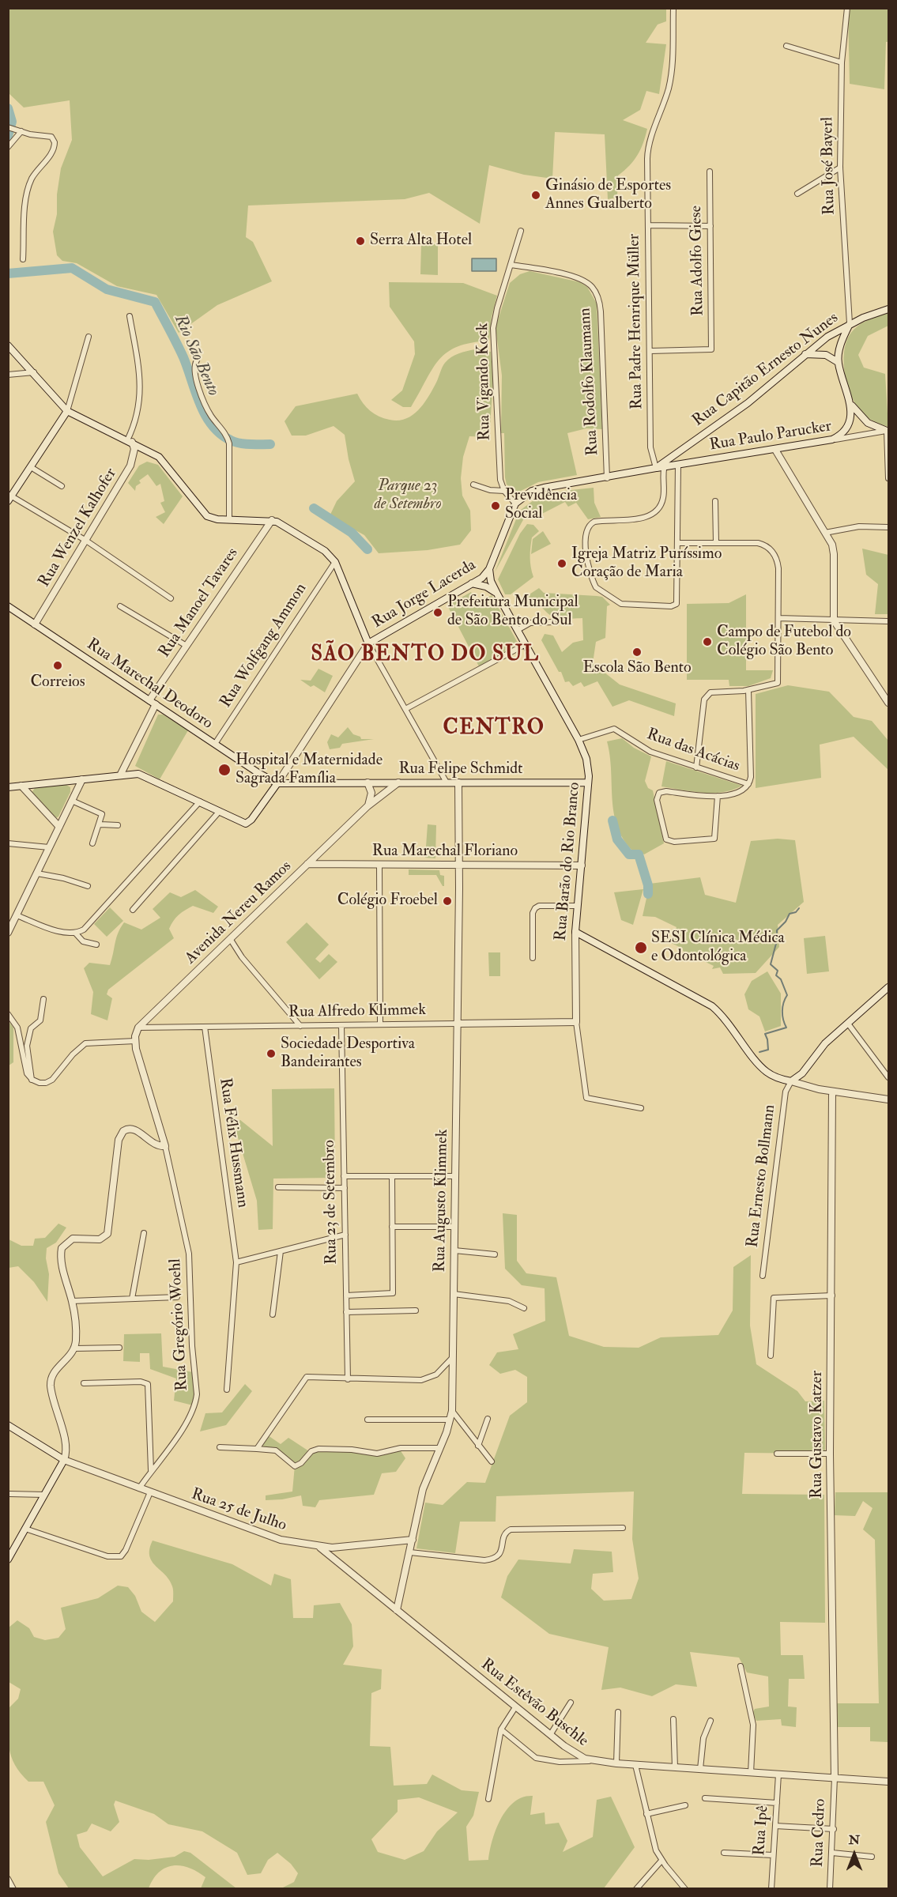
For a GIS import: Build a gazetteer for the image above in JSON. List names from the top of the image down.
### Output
{
  "streets": {
    "main road": [
      "Rua Capitão Ernesto Nunes",
      "Rua Paulo Parucker",
      "Rua Jorge Lacerda",
      "Rua Marechal Deodoro",
      "Rua Felipe Schmidt",
      "Rua Barão do Rio Branco"
    ],
    "street": [
      "Rua José Bayerl",
      "Rua Adolfo Giese",
      "Rua Padre Henrique Müller",
      "Rua Vigando Kock",
      "Rua Rodolfo Klaumann",
      "Rua Wenzel Kalhofer",
      "Rua Manoel Tavares",
      "Rua Wolfgang Ammon",
      "Rua das Acácias",
      "Rua Marechal Floriano",
      "Avenida Nereu Ramos",
      "Rua Alfredo Klimmek",
      "Rua Félix Hussmann",
      "Rua Ernesto Bollmann",
      "Rua Augusto Klimmek",
      "Rua 23 de Setembro",
      "Rua Gregório Woehl",
      "Rua Gustavo Katzer",
      "Rua 25 de Julho",
      "Rua Estêvão Buschle",
      "Rua Ipê",
      "Rua Cedro"
    ]
  },
  "crossings": [
    ["Rua José Bayerl", "Rua Capitão Ernesto Nunes"],
    ["Rua Adolfo Giese", "Rua Padre Henrique Müller"],
    ["Rua Padre Henrique Müller", "Rua Capitão Ernesto Nunes"],
    ["Rua Capitão Ernesto Nunes", "Rua Vigando Kock"],
    ["Rua Capitão Ernesto Nunes", "Rua Rodolfo Klaumann"],
    ["Rua Capitão Ernesto Nunes", "Rua Paulo Parucker"],
    ["Rua Vigando Kock", "Rua Rodolfo Klaumann"],
    ["Rua Wenzel Kalhofer", "Rua Marechal Deodoro"],
    ["Rua Jorge Lacerda", "Rua Marechal Deodoro"],
    ["Rua Jorge Lacerda", "Rua Felipe Schmidt"],
    ["Rua Jorge Lacerda", "Rua Barão do Rio Branco"],
    ["Rua Manoel Tavares", "Rua Marechal Deodoro"],
    ["Rua Wolfgang Ammon", "Rua Marechal Deodoro"],
    ["Rua Marechal Deodoro", "Rua Felipe Schmidt"],
    ["Rua das Acácias", "Rua Barão do Rio Branco"],
    ["Rua Felipe Schmidt", "Rua Barão do Rio Branco"],
    ["Rua Felipe Schmidt", "Avenida Nereu Ramos"],
    ["Rua Felipe Schmidt", "Rua Augusto Klimmek"],
    ["Rua Marechal Floriano", "Rua Barão do Rio Branco"],
    ["Rua Marechal Floriano", "Avenida Nereu Ramos"],
    ["Rua Marechal Floriano", "Rua Augusto Klimmek"],
    ["Rua Barão do Rio Branco", "Rua Alfredo Klimmek"],
    ["Avenida Nereu Ramos", "Rua Alfredo Klimmek"],
    ["Rua Alfredo Klimmek", "Rua Félix Hussmann"],
    ["Rua Alfredo Klimmek", "Rua Augusto Klimmek"],
    ["Rua Alfredo Klimmek", "Rua 23 de Setembro"],
    ["Rua Augusto Klimmek", "Rua 25 de Julho"],
    ["Rua Augusto Klimmek", "Rua Estêvão Buschle"],
    ["Rua Gregório Woehl", "Rua 25 de Julho"],
    ["Rua Gustavo Katzer", "Rua Estêvão Buschle"],
    ["Rua Gustavo Katzer", "Rua Cedro"],
    ["Rua 25 de Julho", "Rua Estêvão Buschle"],
    ["Rua Estêvão Buschle", "Rua Ipê"],
    ["Rua Estêvão Buschle", "Rua Cedro"]
  ],
  "districts": ["SÃO BENTO DO SUL", "CENTRO"],
  "water": ["Rio São Bento"],
  "parks": ["Parque 23 de Setembro"],
  "places": [
    "Ginásio de Esportes Annes Gualberto",
    "Serra Alta Hotel",
    "Previdência Social",
    "Igreja Matriz Puríssimo Coração de Maria",
    "Prefeitura Municipal de São Bento do Sul",
    "Campo de Futebol do Colégio São Bento",
    "Escola São Bento",
    "Correios",
    "Hospital e Maternidade Sagrada Família",
    "Colégio Froebel",
    "SESI Clínica Médica e Odontológica",
    "Sociedade Desportiva Bandeirantes"
  ],
  "north": "top"
}
